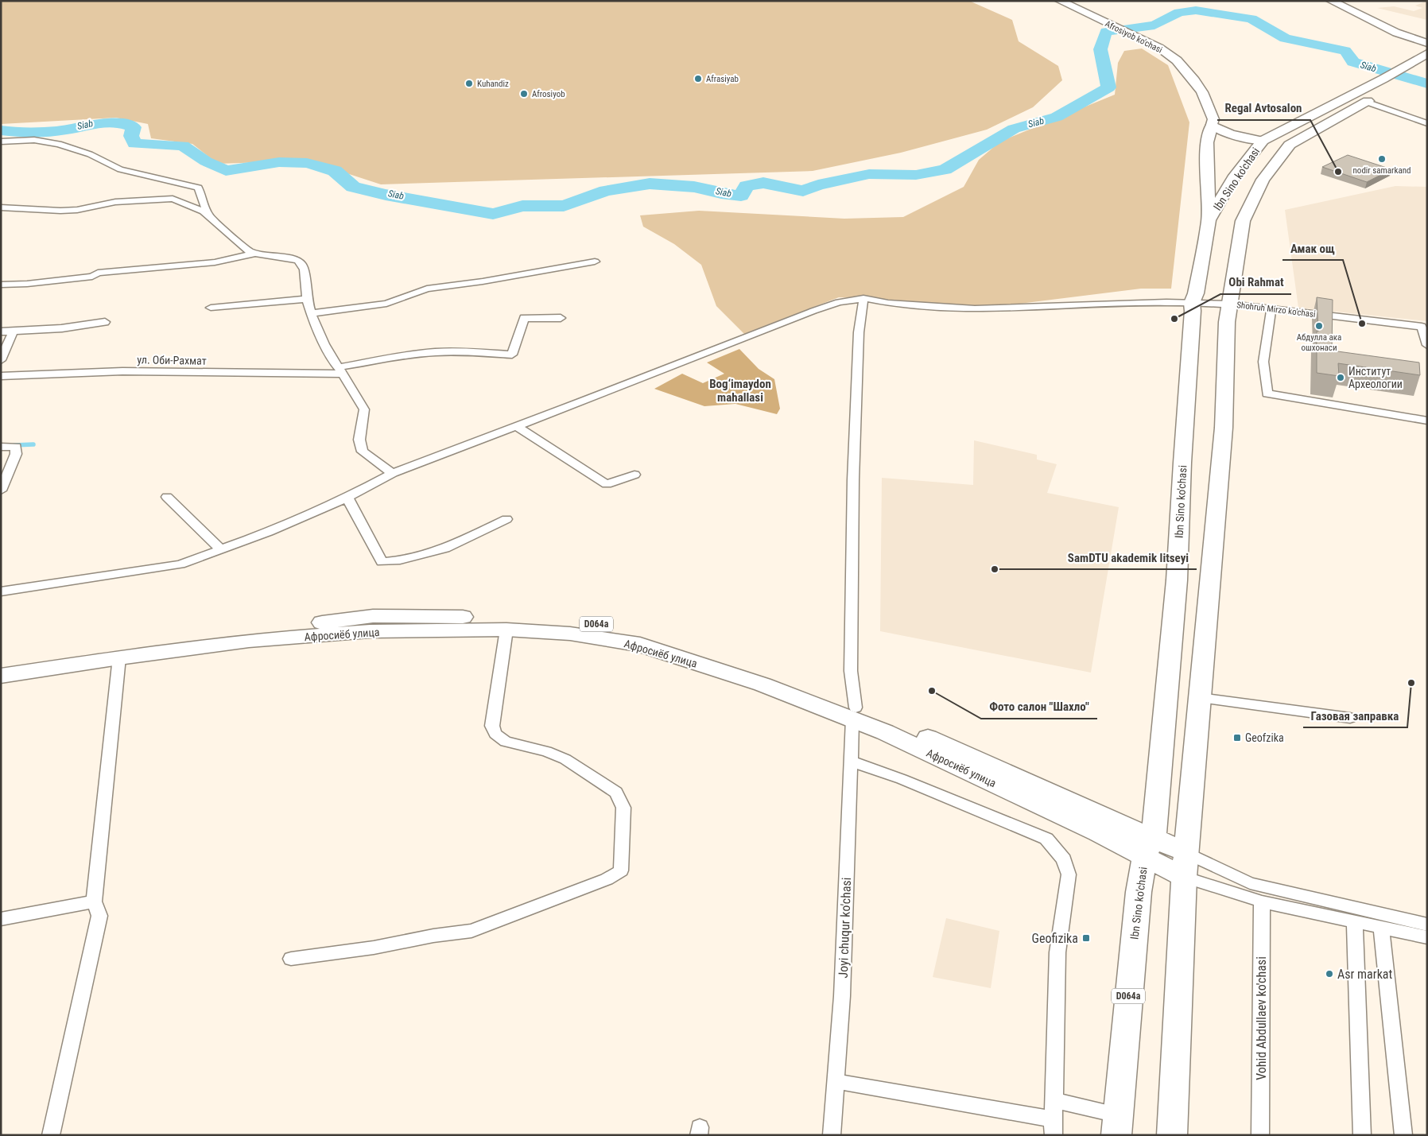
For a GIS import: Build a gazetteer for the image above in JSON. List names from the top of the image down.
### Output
{
  "streets": {
    "main road": ["Ibn Sino ko'chasi", "D064a", "Афросиёб улица"],
    "street": [
      "Afrosiyob ko'chasi",
      "Shohruh Mirzo ko'chasi",
      "ул. Оби-Рахмат",
      "Joyi chuqur ko'chasi",
      "Vohid Abdullaev ko'chasi"
    ]
  },
  "crossings": [
    ["Ibn Sino ko'chasi", "Shohruh Mirzo ko'chasi"],
    ["Ibn Sino ko'chasi", "Афросиёб улица"],
    ["Shohruh Mirzo ko'chasi", "Joyi chuqur ko'chasi"],
    ["Афросиёб улица", "Joyi chuqur ko'chasi"]
  ],
  "districts": ["Bog‘imaydon mahallasi"],
  "water": ["Siab"],
  "places": {
    "other": [
      "Afrasiyab",
      "Kuhandiz",
      "Afrosiyob",
      "nodir samarkand",
      "Regal Avtosalon",
      "Obi Rahmat",
      "Амак ощ",
      "Абдулла ака ошхонаси",
      "Институт Археологии",
      "SamDTU akademik litseyi",
      "Газовая заправка",
      "Фото салон \"Шахло\"",
      "Asr markat"
    ],
    "transit": ["Geofzika", "Geofizika"]
  }
}
